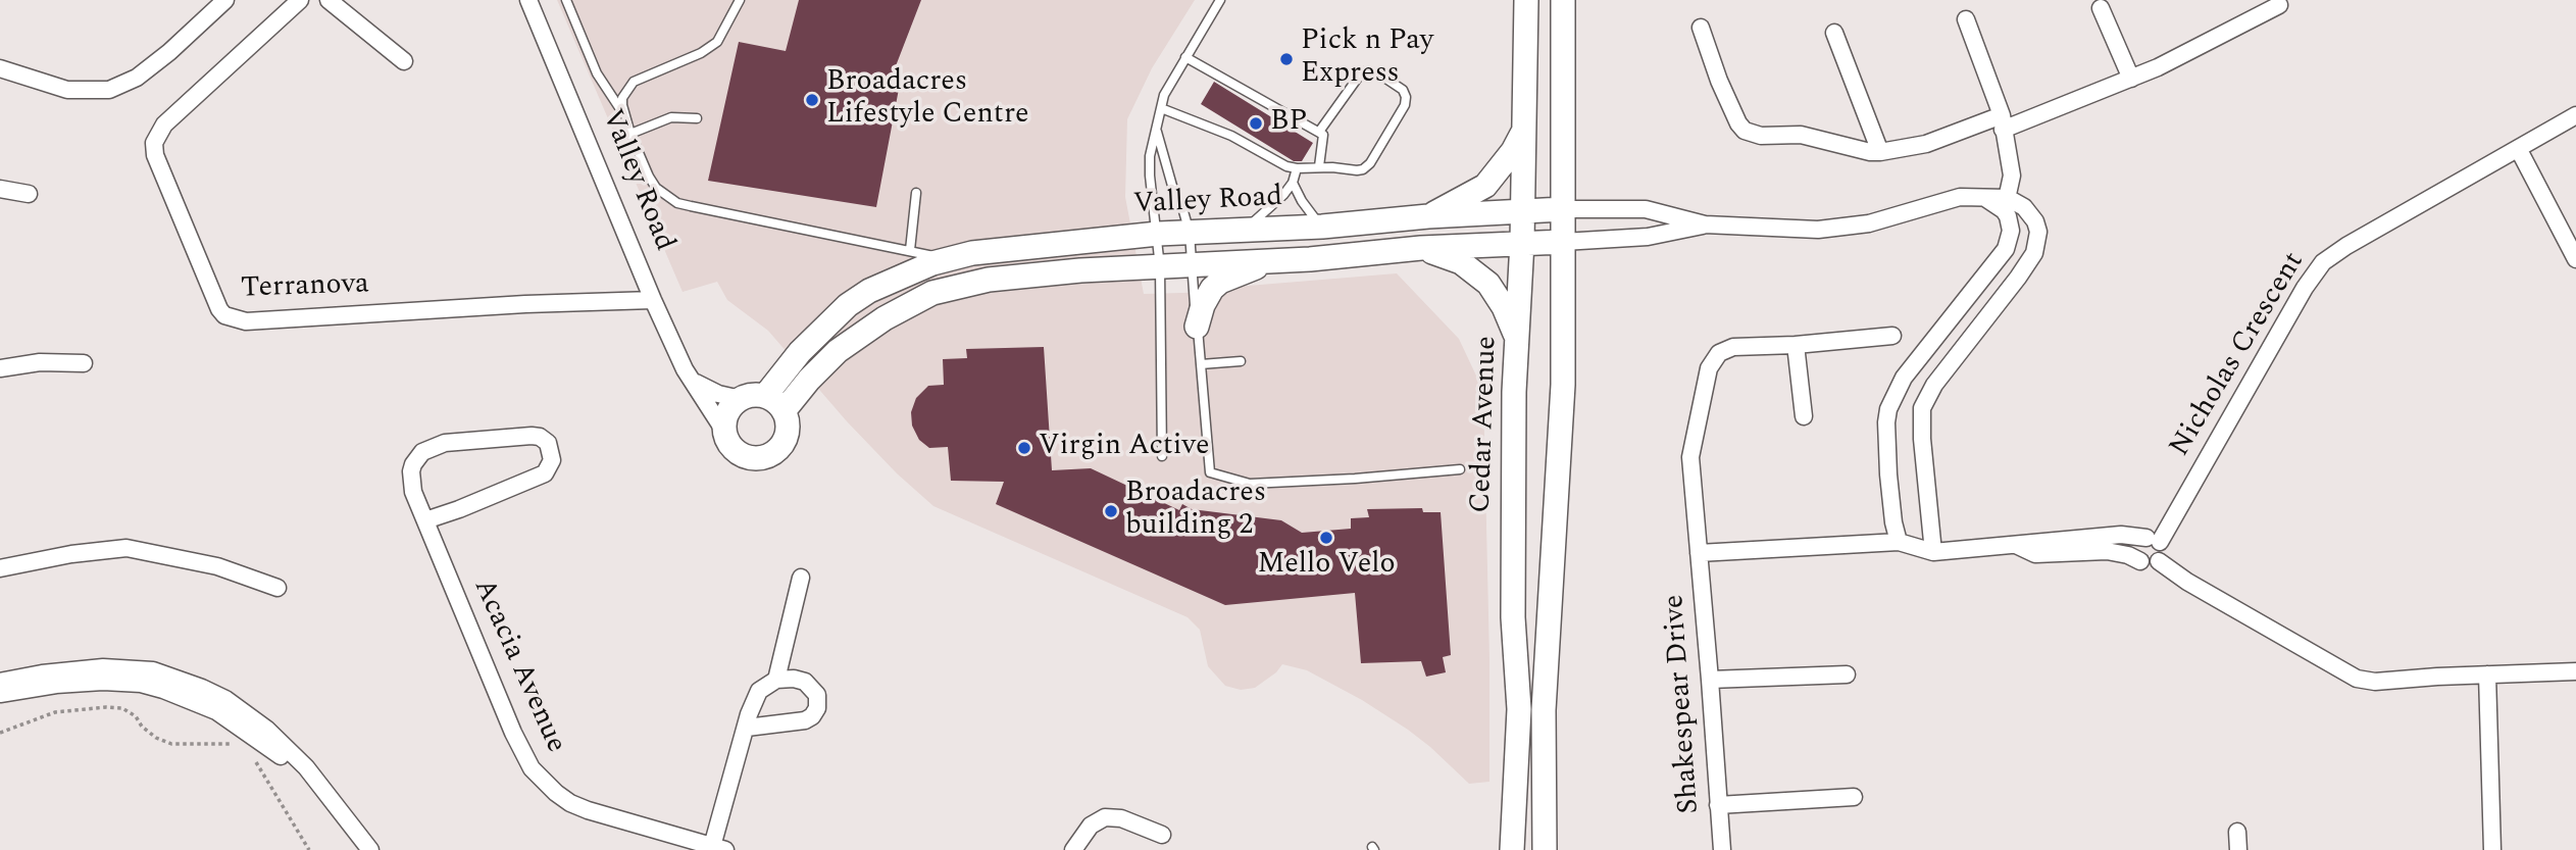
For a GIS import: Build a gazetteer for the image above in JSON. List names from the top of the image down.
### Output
{
  "streets": {
    "street": [
      "Valley Road",
      "Terranova",
      "Nicholas Crescent",
      "Cedar Avenue",
      "Acacia Avenue",
      "Shakespear Drive"
    ]
  },
  "crossings": [
    ["Valley Road", "Terranova"],
    ["Valley Road", "Cedar Avenue"]
  ],
  "places": [
    "Pick n Pay Express",
    "Broadacres Lifestyle Centre",
    "BP",
    "Virgin Active",
    "Broadacres building 2",
    "Mello Velo"
  ]
}
